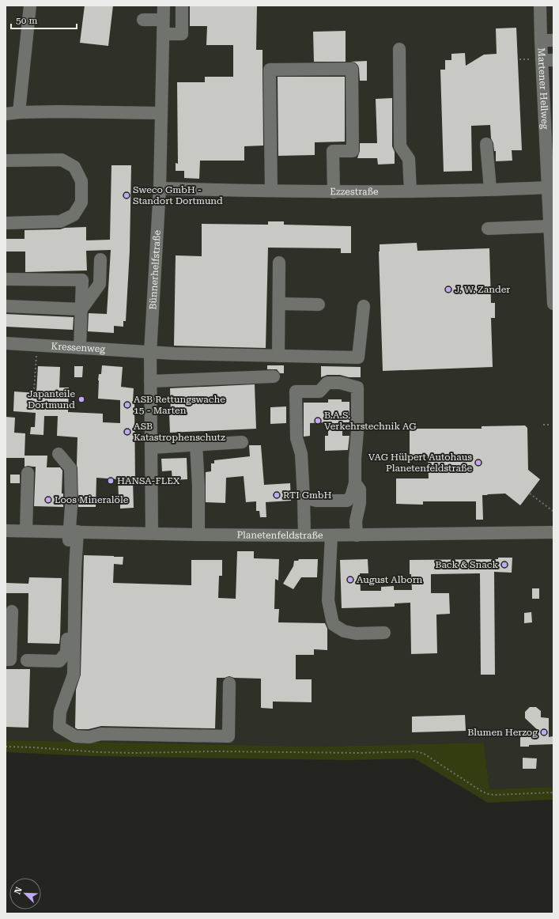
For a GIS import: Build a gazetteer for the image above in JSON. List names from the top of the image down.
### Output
{
  "streets": {
    "street": [
      "Martener Hellweg",
      "Ezzestraße",
      "Bünnerhelfstraße",
      "Kressenweg",
      "Planetenfeldstraße"
    ]
  },
  "crossings": [
    ["Martener Hellweg", "Ezzestraße"],
    ["Ezzestraße", "Bünnerhelfstraße"],
    ["Bünnerhelfstraße", "Kressenweg"],
    ["Bünnerhelfstraße", "Planetenfeldstraße"]
  ],
  "places": [
    "Sweco GmbH - Standort Dortmund",
    "J. W. Zander",
    "Japanteile Dortmund",
    "ASB Rettungswache 15 - Marten",
    "B.A.S. Verkehrstechnik AG",
    "ASB Katastrophenschutz",
    "VAG Hülpert Autohaus Planetenfeldstraße",
    "HANSA-FLEX",
    "RTI GmbH",
    "Loos Mineralöle",
    "Back & Snack",
    "August Alborn",
    "Blumen Herzog"
  ],
  "scale_bar": "50 m",
  "north": "top left"
}
